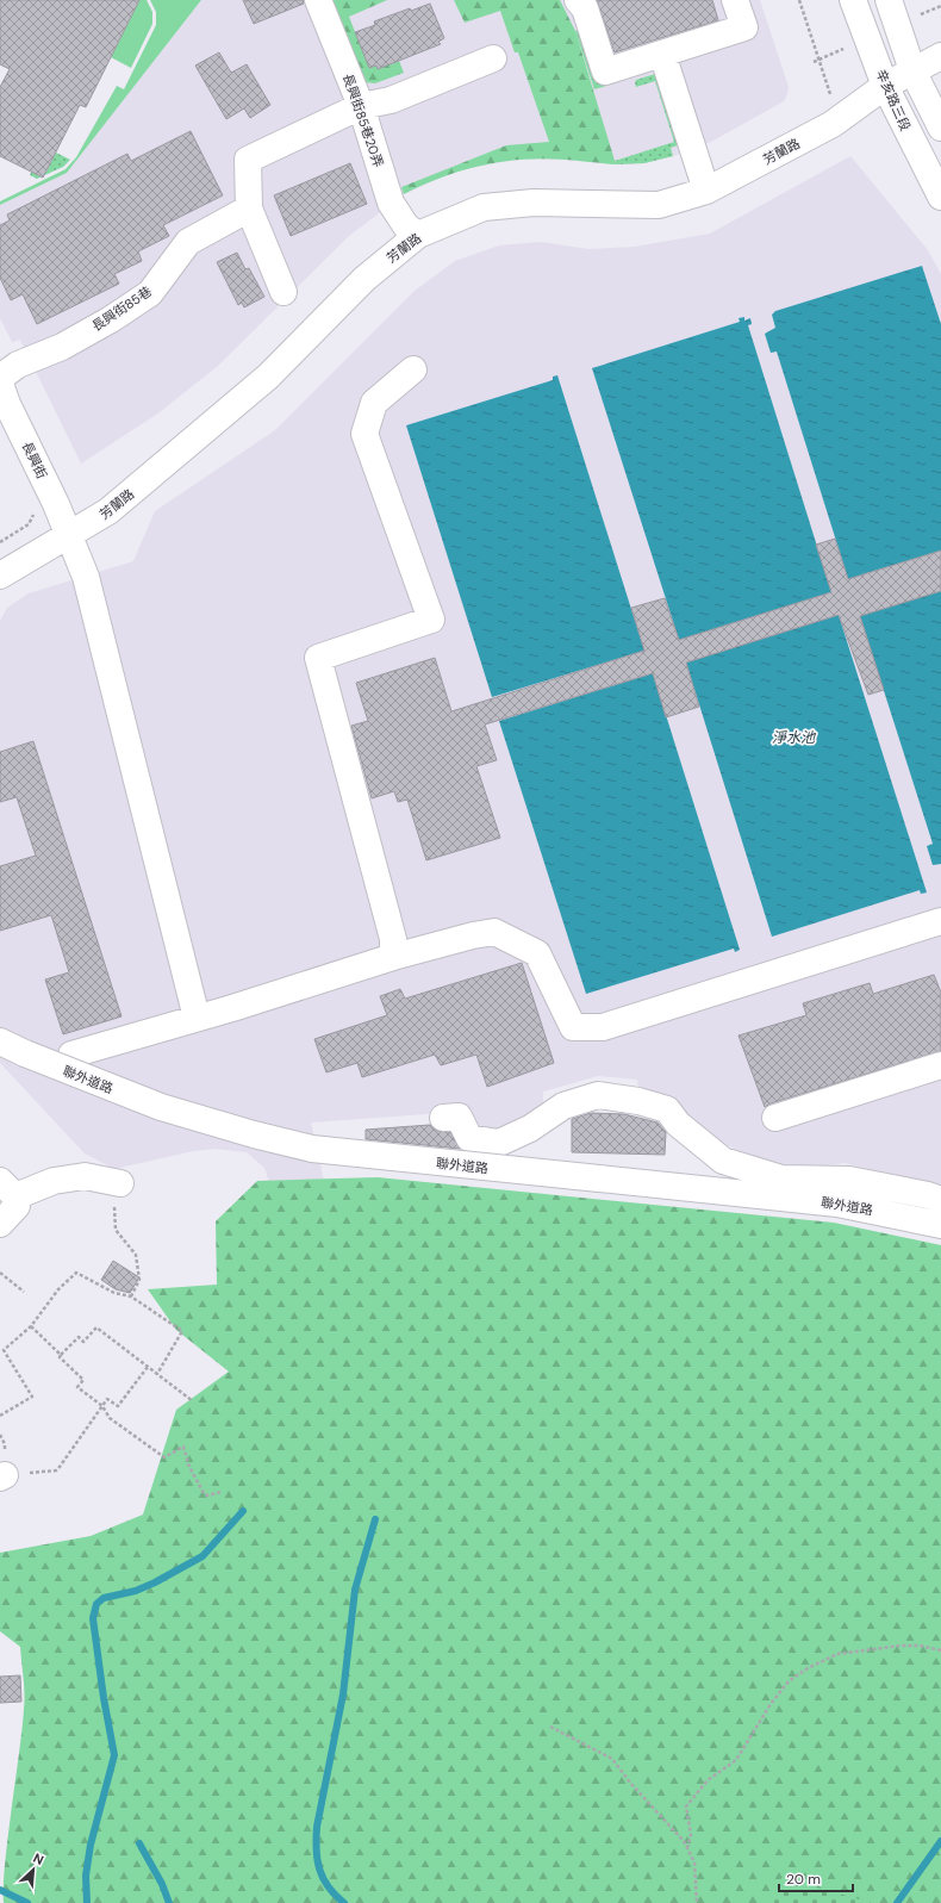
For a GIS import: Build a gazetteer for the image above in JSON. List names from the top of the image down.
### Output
{
  "streets": {
    "main road": [
      "辛亥路三段",
      "長興街85巷20弄",
      "芳蘭路",
      "長興街85巷",
      "長興街",
      "聯外道路"
    ]
  },
  "crossings": [
    ["辛亥路三段", "芳蘭路"],
    ["長興街85巷20弄", "芳蘭路"],
    ["芳蘭路", "長興街"]
  ],
  "water": ["淨水池"],
  "scale_bar": "20 m",
  "north": "top right"
}
